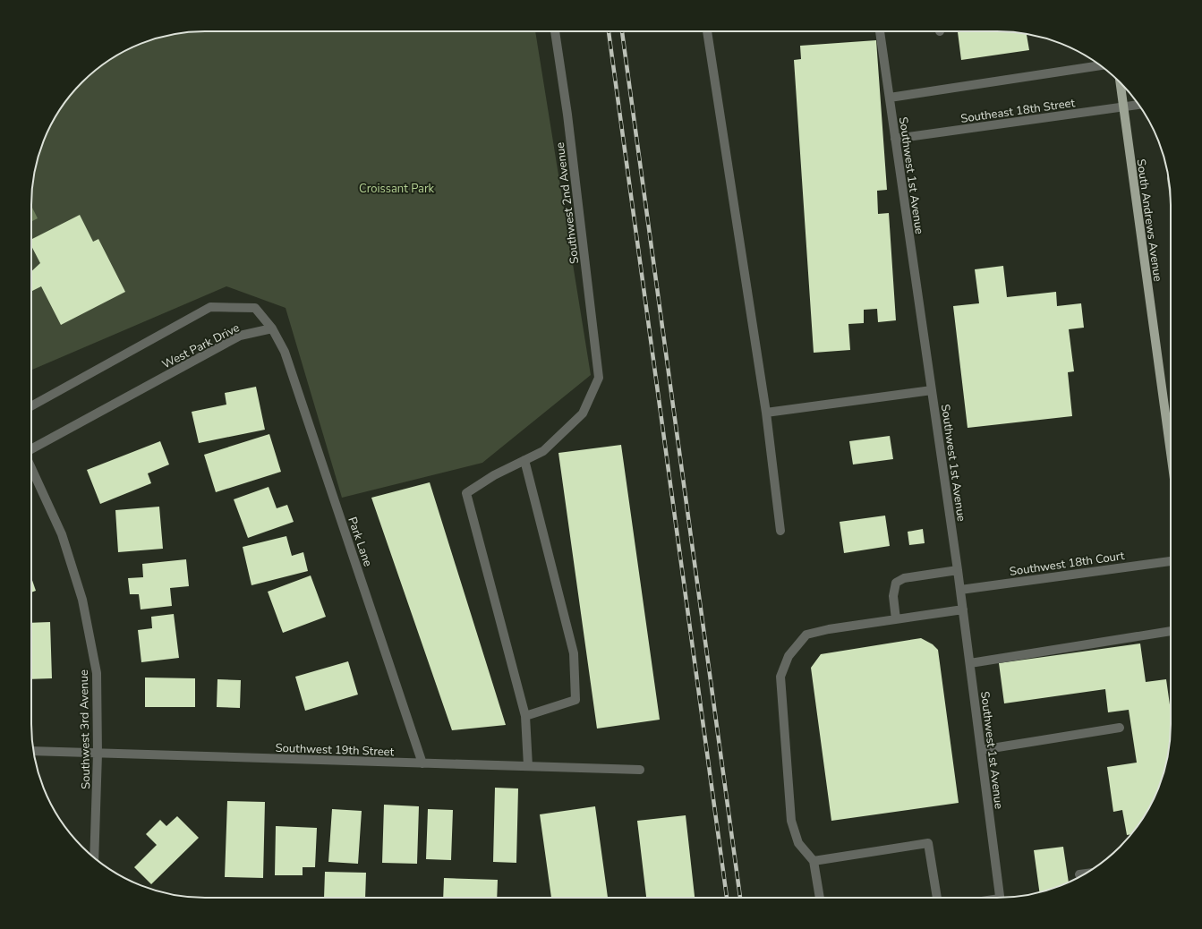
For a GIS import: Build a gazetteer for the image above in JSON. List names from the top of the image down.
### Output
{
  "streets": {
    "main road": ["South Andrews Avenue"],
    "street": [
      "Southeast 18th Street",
      "Southwest 1st Avenue",
      "Southwest 2nd Avenue",
      "West Park Drive",
      "Park Lane",
      "Southwest 18th Court",
      "Southwest 3rd Avenue",
      "Southwest 19th Street"
    ]
  },
  "crossings": [
    ["Southeast 18th Street", "Southwest 1st Avenue"],
    ["Southeast 18th Street", "South Andrews Avenue"],
    ["Southwest 1st Avenue", "Southwest 18th Court"],
    ["West Park Drive", "Park Lane"],
    ["Park Lane", "Southwest 19th Street"],
    ["Southwest 3rd Avenue", "Southwest 19th Street"]
  ],
  "parks": ["Croissant Park"]
}
